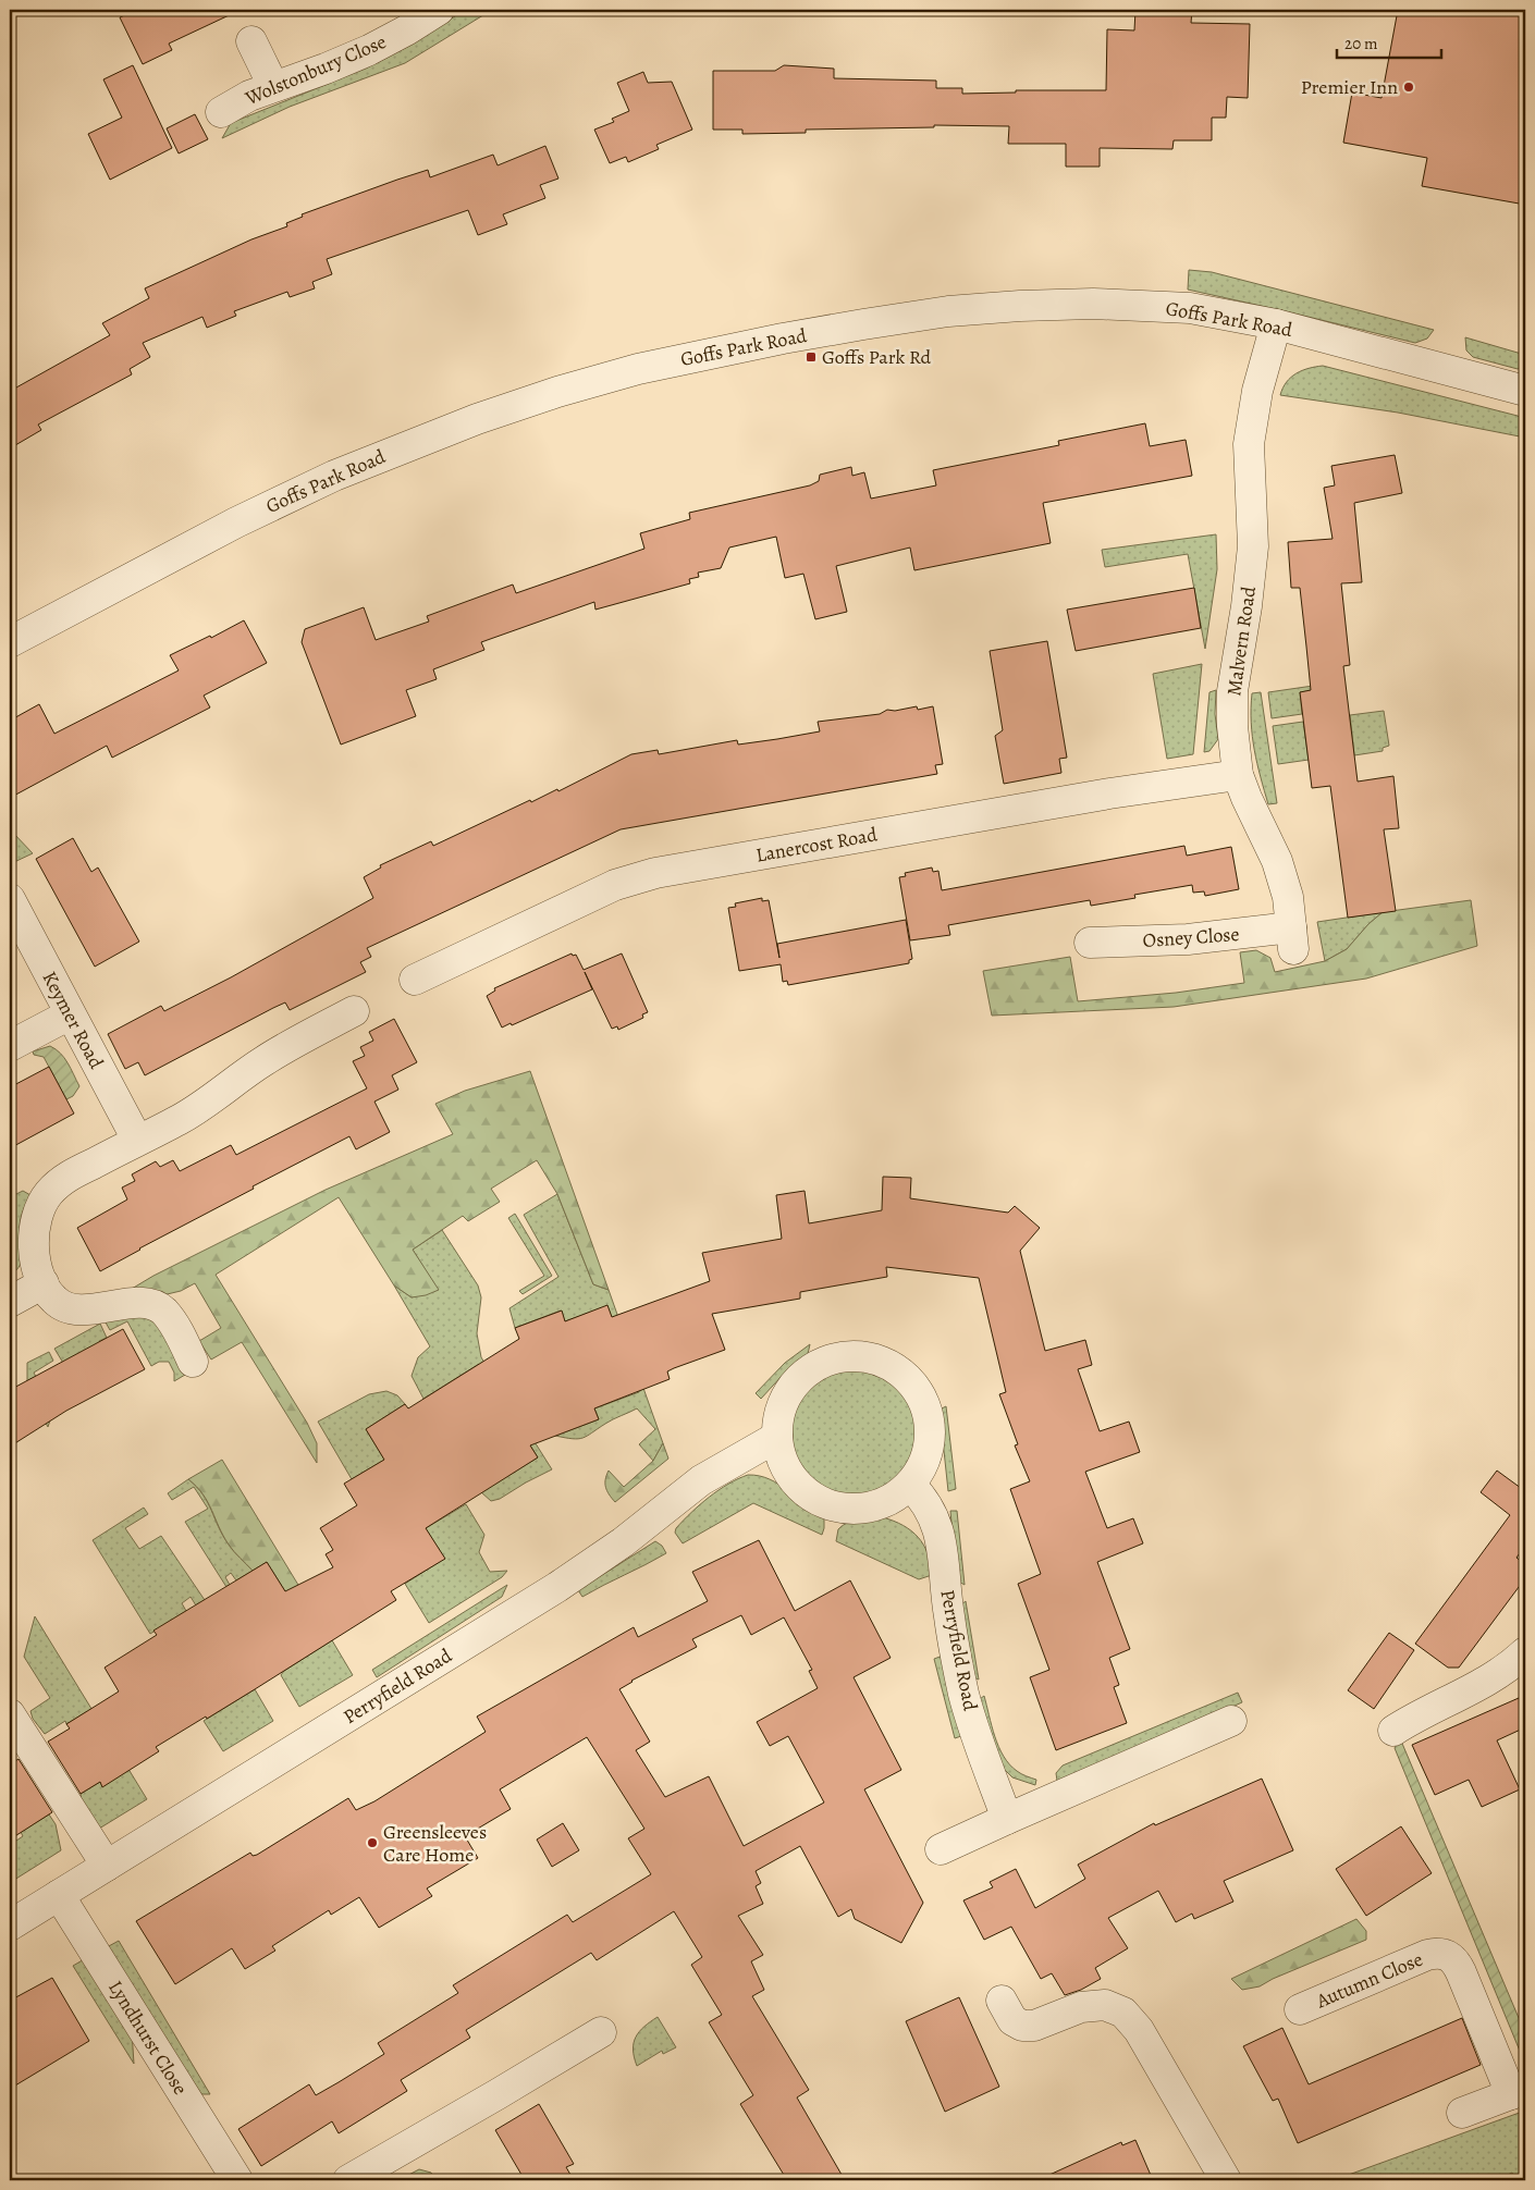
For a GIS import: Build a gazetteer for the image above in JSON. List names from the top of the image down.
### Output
{
  "streets": {
    "street": [
      "Wolstonbury Close",
      "Goffs Park Road",
      "Malvern Road",
      "Lanercost Road",
      "Osney Close",
      "Keymer Road",
      "Perryfield Road",
      "Autumn Close",
      "Lyndhurst Close"
    ]
  },
  "crossings": [
    ["Goffs Park Road", "Malvern Road"],
    ["Malvern Road", "Lanercost Road"],
    ["Malvern Road", "Osney Close"],
    ["Perryfield Road", "Lyndhurst Close"]
  ],
  "places": {
    "other": ["Premier Inn", "Greensleeves Care Home"],
    "transit": ["Goffs Park Rd"]
  },
  "scale_bar": "20 m"
}
